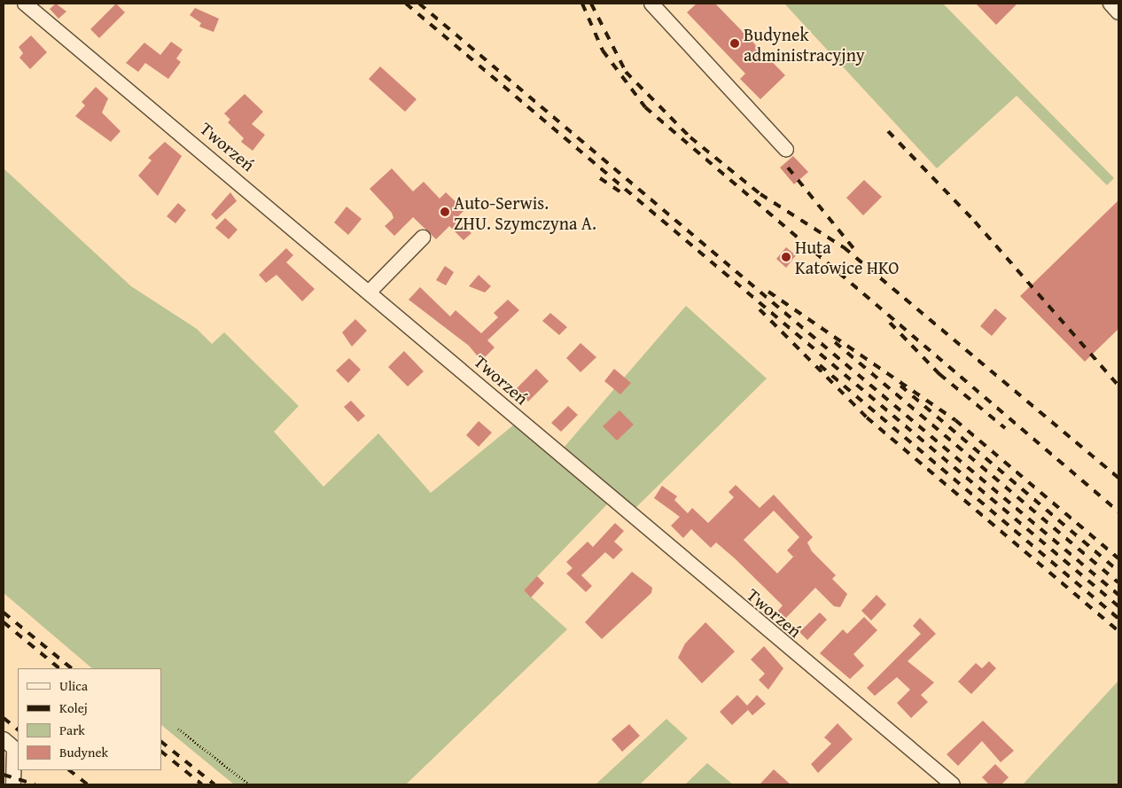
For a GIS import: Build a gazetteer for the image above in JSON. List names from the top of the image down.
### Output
{
  "streets": {
    "street": ["Tworzeń"]
  },
  "places": ["Budynek administracyjny", "Auto-Serwis. ZHU. Szymczyna A.", "Huta Katowice HKO"],
  "legend": [
    "Ulica",
    "Kolej",
    "Park",
    "Budynek"
  ]
}
